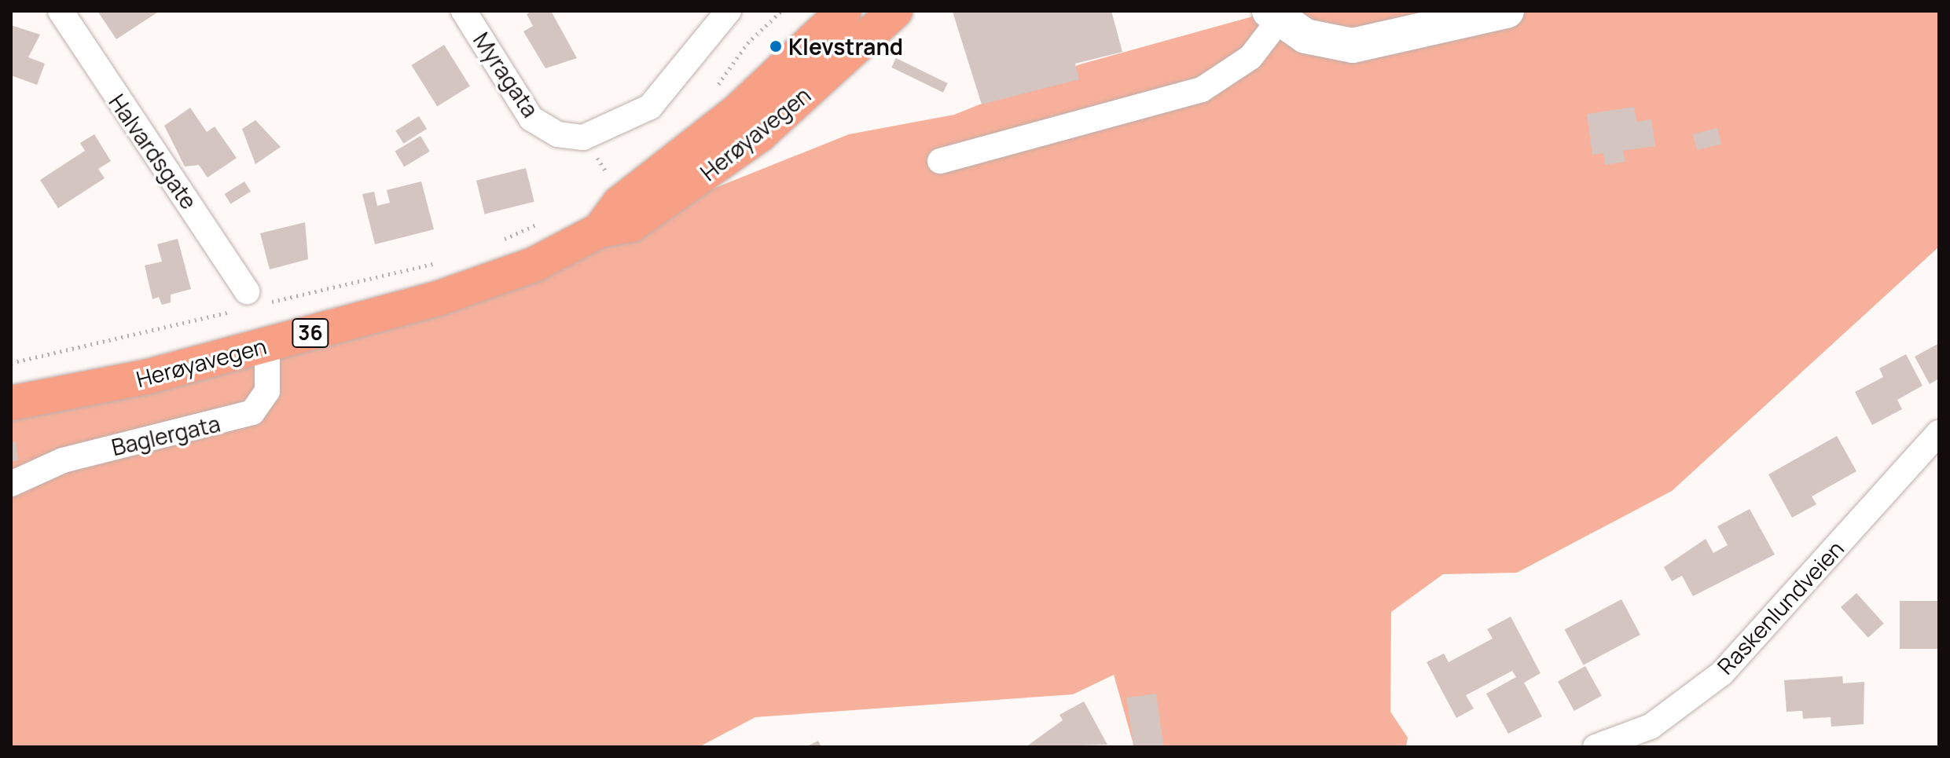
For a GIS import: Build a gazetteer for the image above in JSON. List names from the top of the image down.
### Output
{
  "streets": {
    "highway": ["Herøyavegen", "36"],
    "street": [
      "Myragata",
      "Halvardsgate",
      "Baglergata",
      "Raskenlundveien"
    ]
  },
  "crossings": [
    ["Herøyavegen", "Baglergata"]
  ],
  "places": ["Klevstrand"]
}
